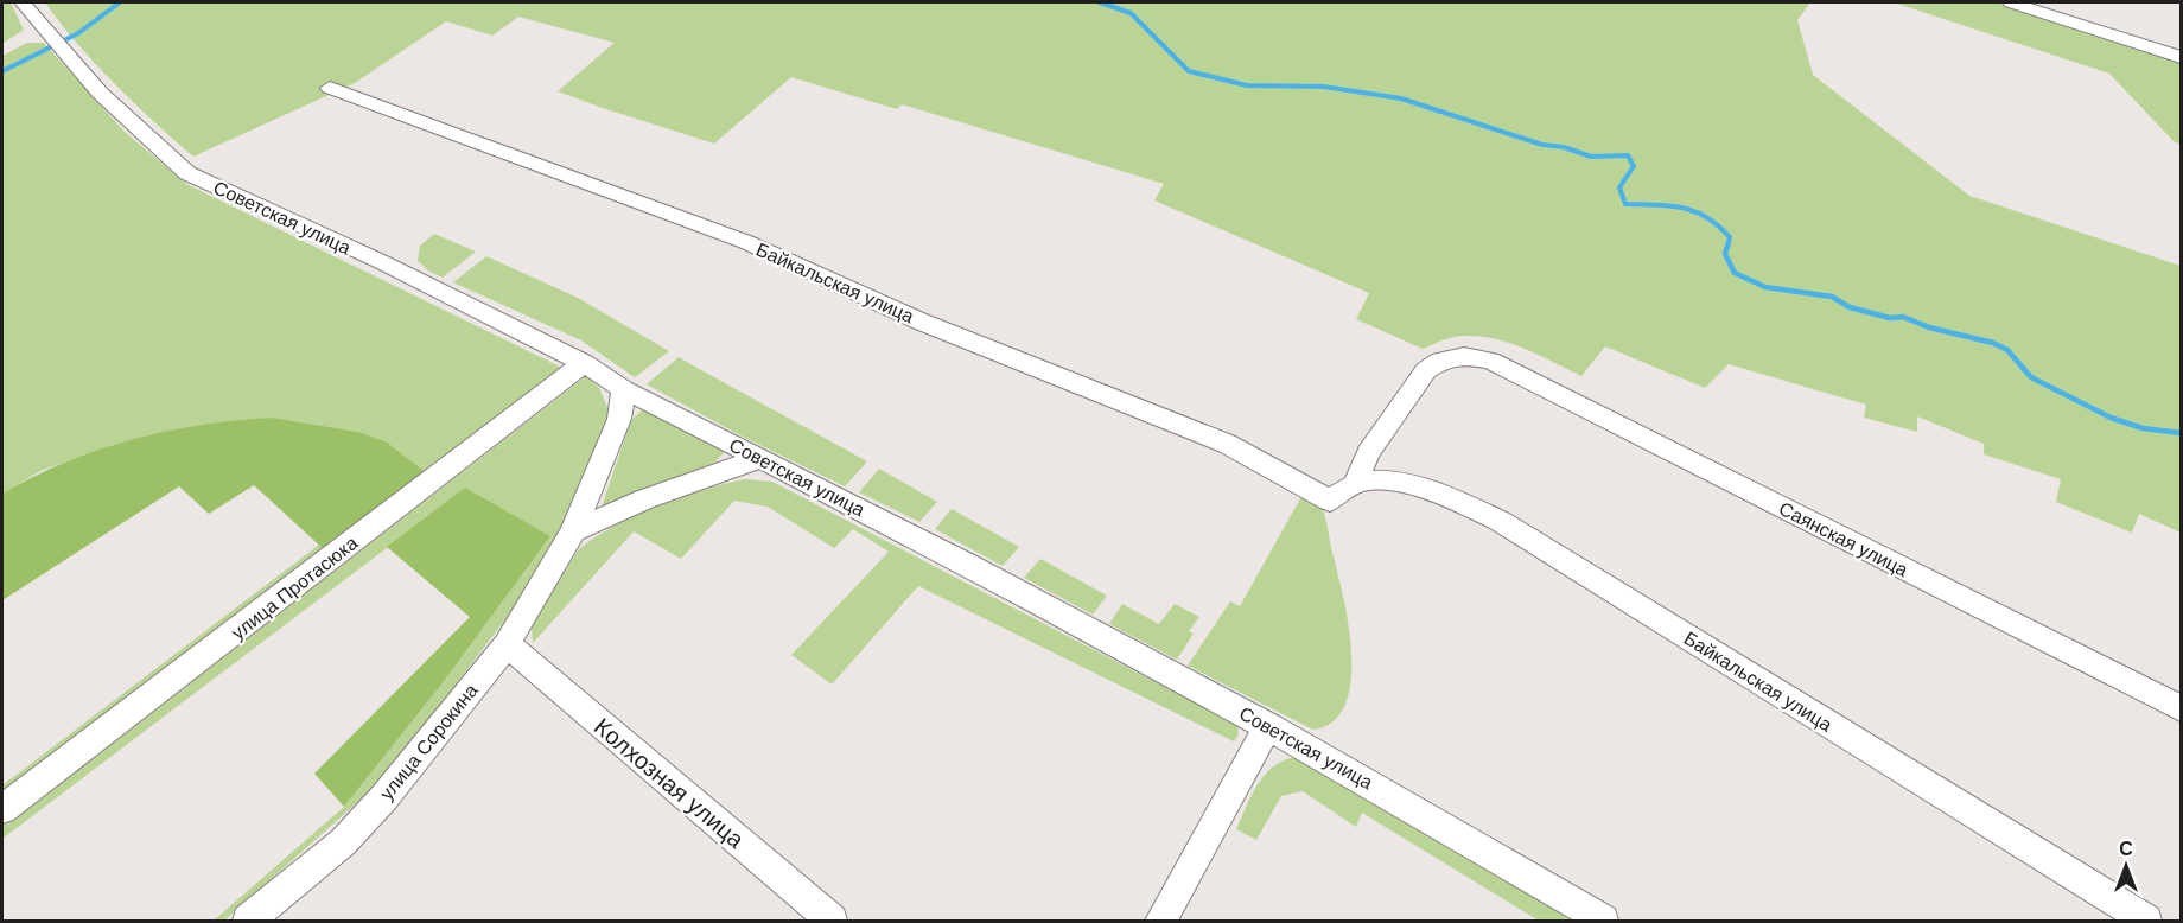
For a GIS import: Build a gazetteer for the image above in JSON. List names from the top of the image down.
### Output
{
  "streets": {
    "street": [
      "Советская улица",
      "Байкальская улица",
      "Саянская улица",
      "улица Протасюка",
      "улица Сорокина",
      "Колхозная улица"
    ]
  },
  "crossings": [
    ["Советская улица", "улица Протасюка"],
    ["Советская улица", "улица Сорокина"],
    ["Байкальская улица", "Саянская улица"],
    ["улица Сорокина", "Колхозная улица"]
  ],
  "north": "top"
}
